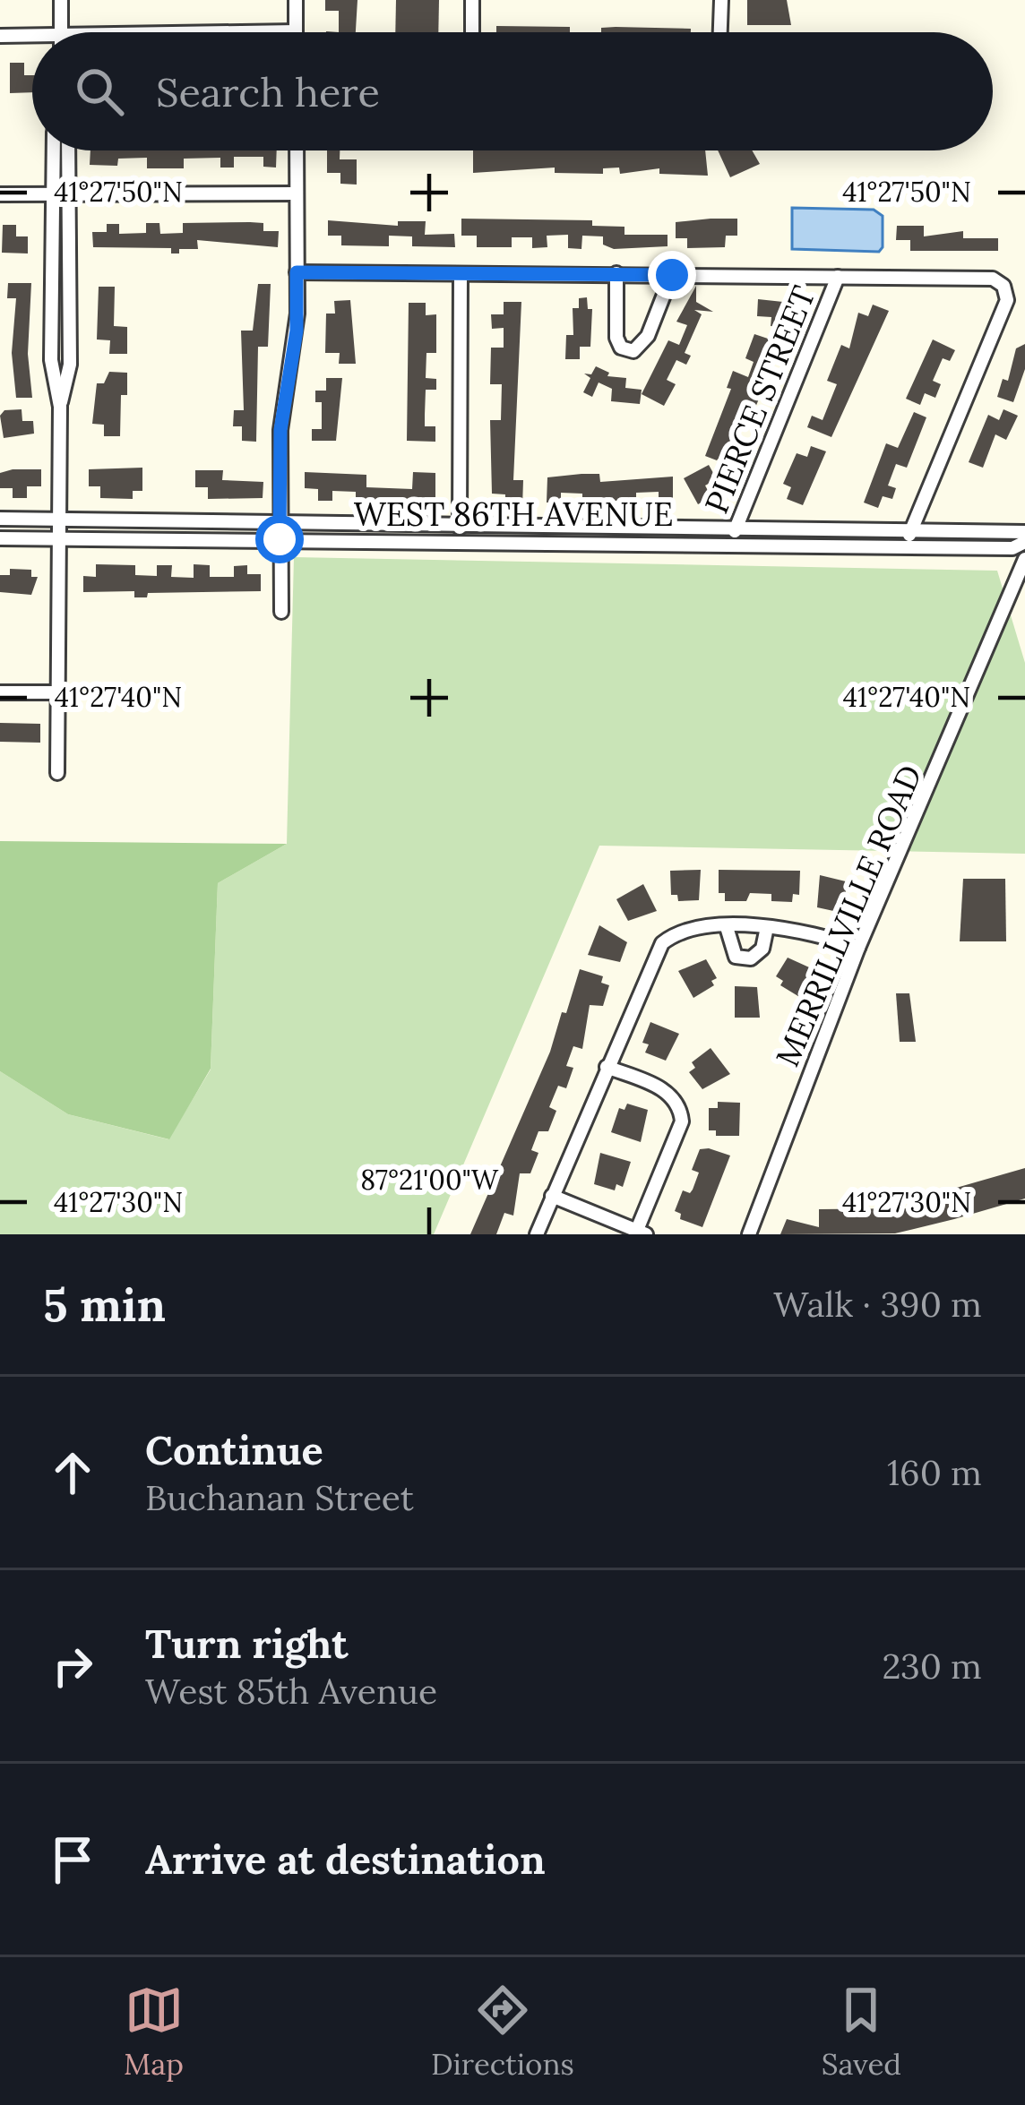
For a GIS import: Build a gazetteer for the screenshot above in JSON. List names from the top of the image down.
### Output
{
  "streets": {
    "street": ["PIERCE STREET", "WEST 86TH AVENUE", "MERRILLVILLE ROAD"]
  },
  "crossings": [
    ["PIERCE STREET", "WEST 86TH AVENUE"]
  ],
  "page": {
    "search": "Search here",
    "heading": ["5 min", "Walk · 390 m"],
    "list": [
      ["Continue", "Buchanan Street", "160 m"],
      ["Turn right", "West 85th Avenue", "230 m"],
      "Arrive at destination"
    ],
    "nav": ["Map", "Directions", "Saved"]
  },
  "coordinates": [
    "41°27'50\"N",
    "41°27'40\"N",
    "87°21'00\"W",
    "41°27'30\"N"
  ]
}
